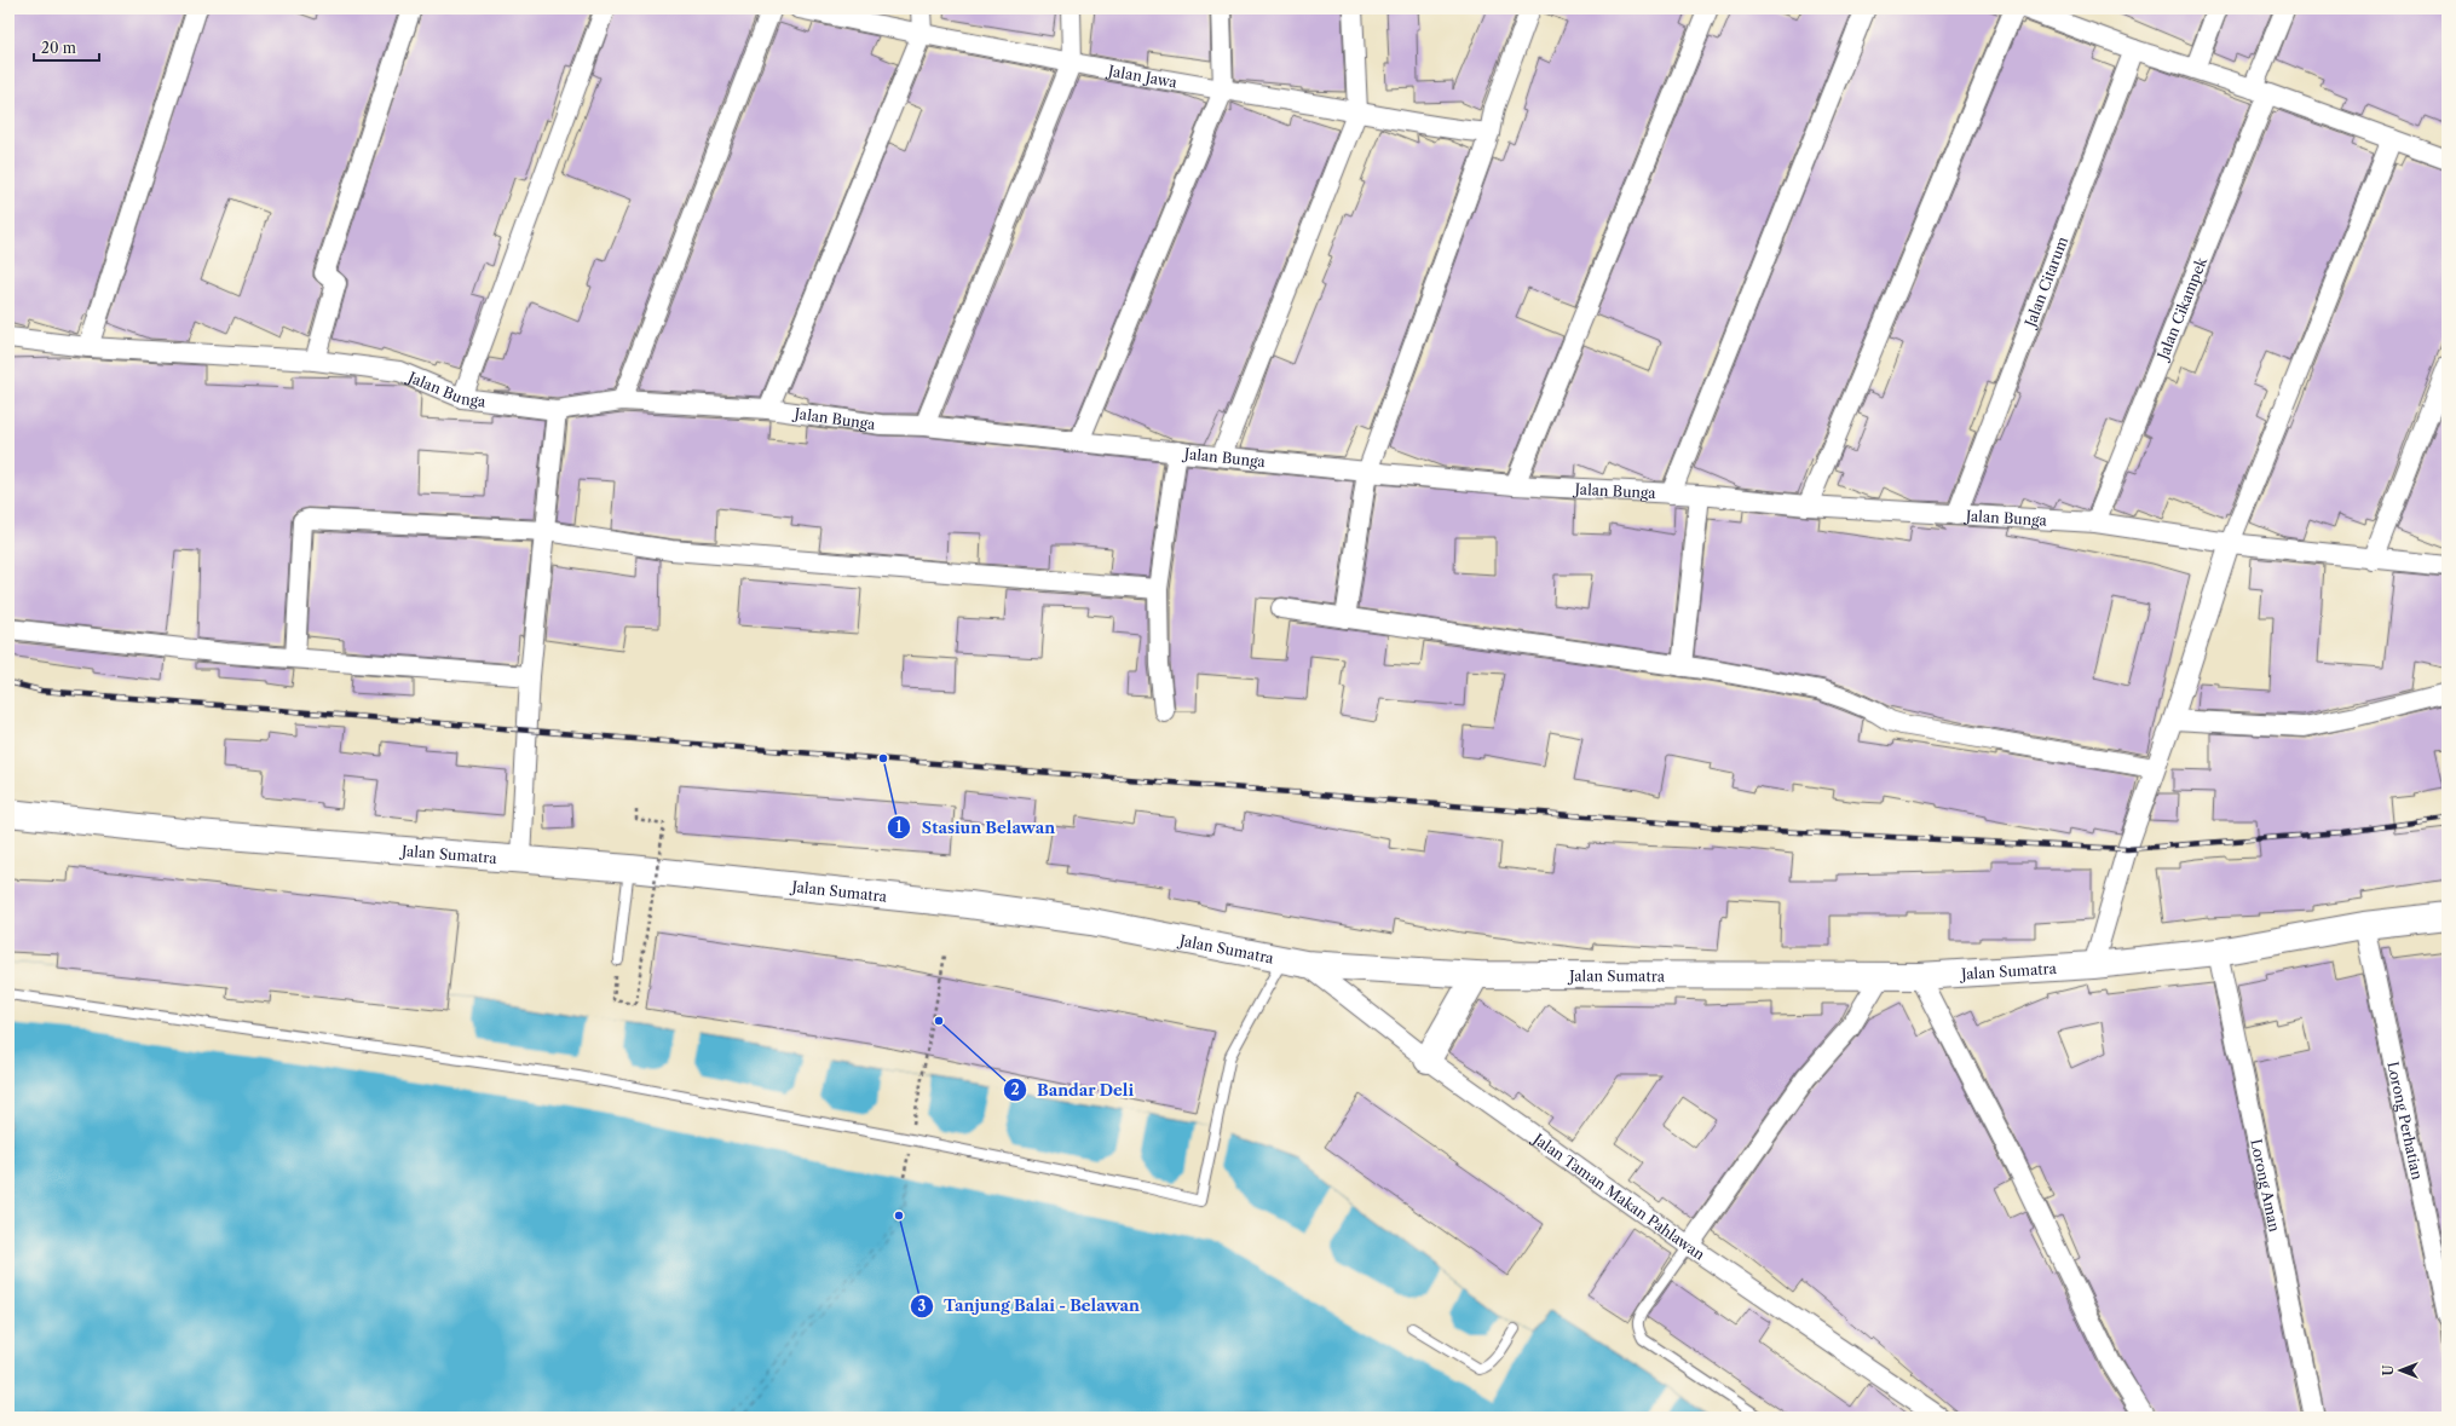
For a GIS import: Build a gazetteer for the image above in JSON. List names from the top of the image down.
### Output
{
  "streets": {
    "highway": ["Jalan Sumatra"],
    "street": [
      "Jalan Jawa",
      "Jalan Citarum",
      "Jalan Cikampek",
      "Jalan Bunga",
      "Lorong Perhatian",
      "Lorong Aman",
      "Jalan Taman Makan Pahlawan"
    ]
  },
  "crossings": [
    ["Jalan Citarum", "Jalan Bunga"],
    ["Jalan Cikampek", "Jalan Bunga"],
    ["Jalan Sumatra", "Lorong Perhatian"],
    ["Jalan Sumatra", "Lorong Aman"],
    ["Jalan Sumatra", "Jalan Taman Makan Pahlawan"]
  ],
  "places": ["Stasiun Belawan", "Bandar Deli", "Tanjung Balai - Belawan"],
  "scale_bar": "20 m",
  "north": "left"
}
